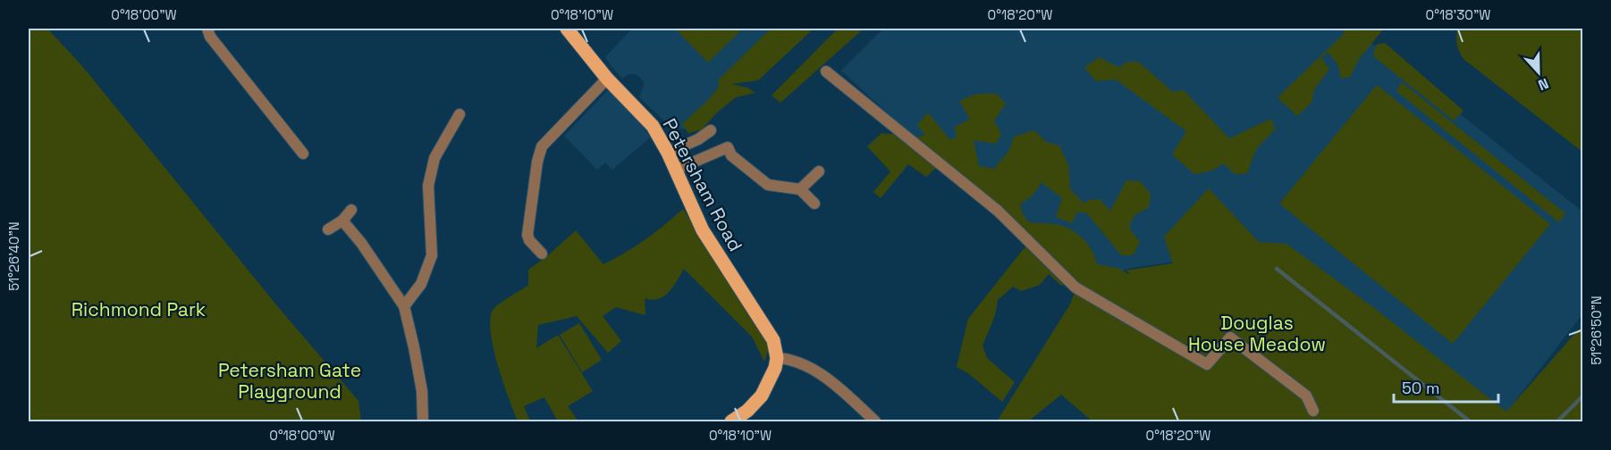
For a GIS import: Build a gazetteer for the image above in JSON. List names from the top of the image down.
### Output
{
  "streets": {
    "main road": ["Petersham Road"]
  },
  "parks": ["Richmond Park", "Douglas House Meadow", "Petersham Gate Playground"],
  "scale_bar": "50 m",
  "north": "bottom",
  "coordinates": [
    "0°18'00\"W",
    "0°18'10\"W",
    "0°18'20\"W",
    "0°18'30\"W",
    "51°26'40\"N",
    "51°26'50\"N"
  ]
}
